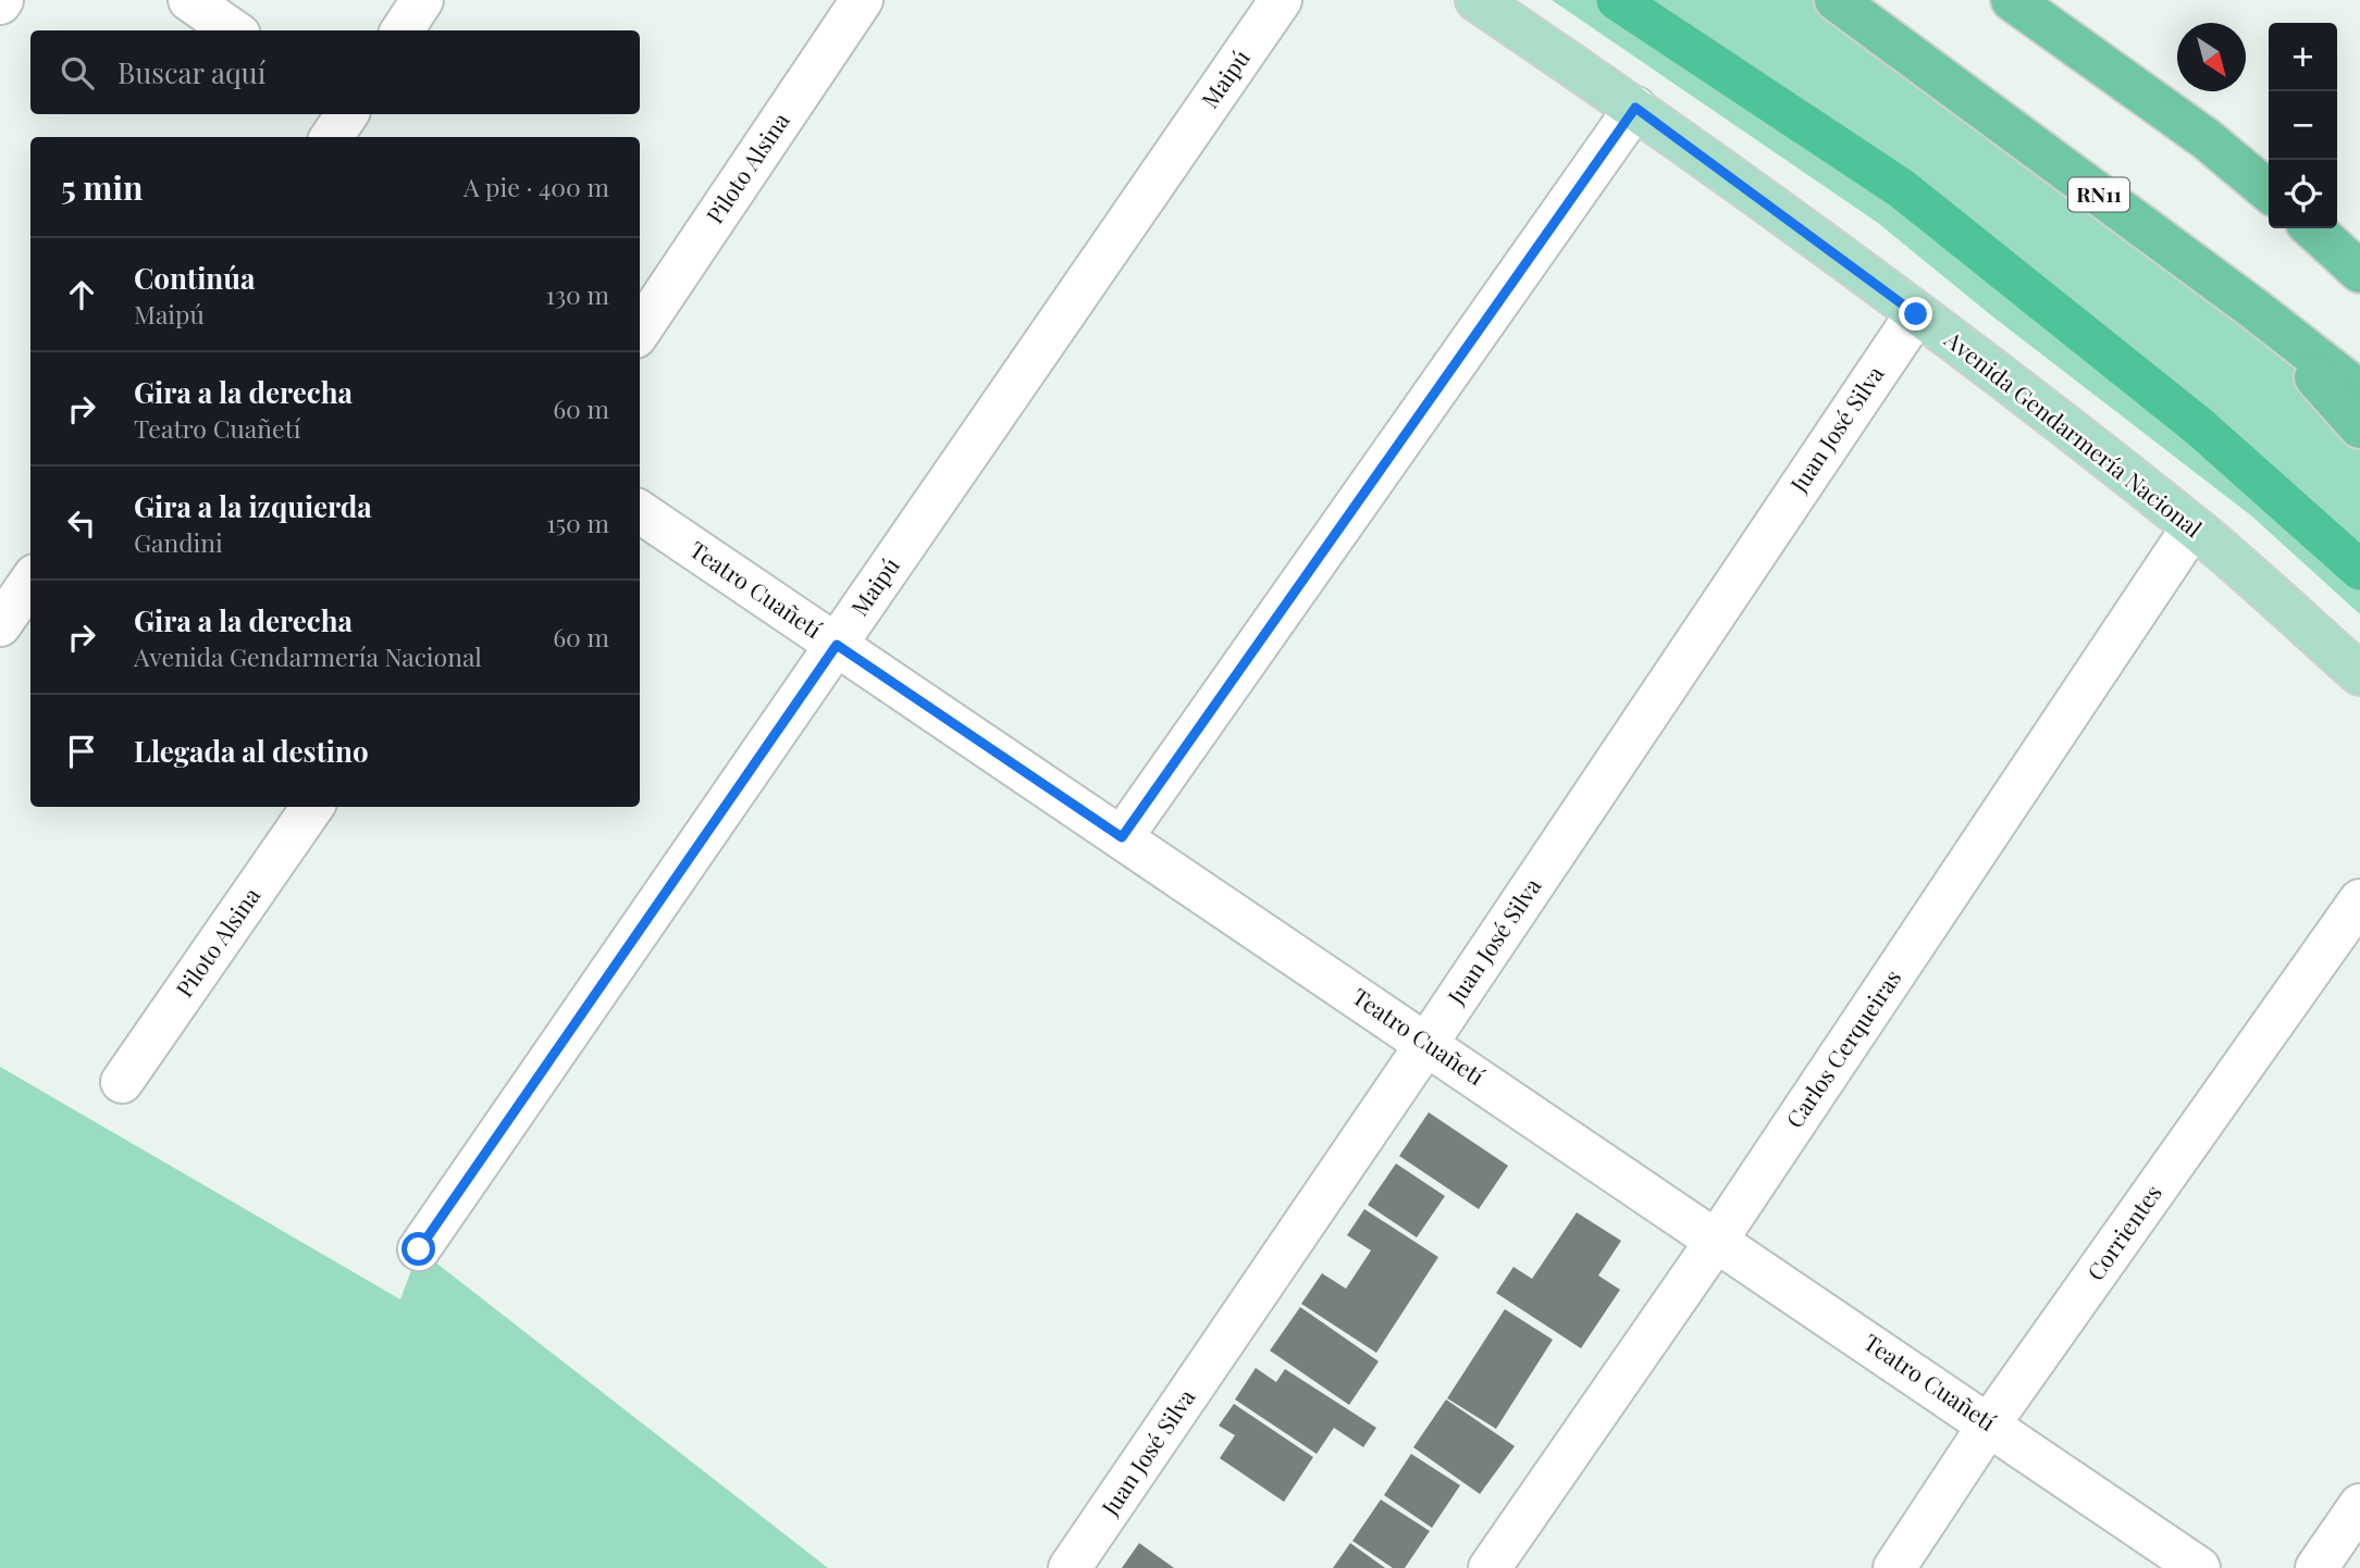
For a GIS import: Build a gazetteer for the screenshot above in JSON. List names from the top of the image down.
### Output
{
  "streets": {
    "highway": ["RN11"],
    "main road": ["Avenida Gendarmería Nacional"],
    "street": [
      "Maipú",
      "Piloto Alsina",
      "Juan José Silva",
      "Teatro Cuañetí",
      "Carlos Cerqueiras",
      "Corrientes"
    ]
  },
  "crossings": [
    ["Maipú", "Teatro Cuañetí"],
    ["Juan José Silva", "Avenida Gendarmería Nacional"],
    ["Juan José Silva", "Teatro Cuañetí"],
    ["Avenida Gendarmería Nacional", "Carlos Cerqueiras"],
    ["Teatro Cuañetí", "Carlos Cerqueiras"],
    ["Teatro Cuañetí", "Corrientes"]
  ],
  "north": "bottom right",
  "page": {
    "map_buttons": ["+", "−"],
    "search": "Buscar aquí",
    "heading": ["5 min", "A pie · 400 m"],
    "list": [
      ["Continúa", "Maipú", "130 m"],
      ["Gira a la derecha", "Teatro Cuañetí", "60 m"],
      ["Gira a la izquierda", "Gandini", "150 m"],
      ["Gira a la derecha", "Avenida Gendarmería Nacional", "60 m"],
      "Llegada al destino"
    ]
  }
}
